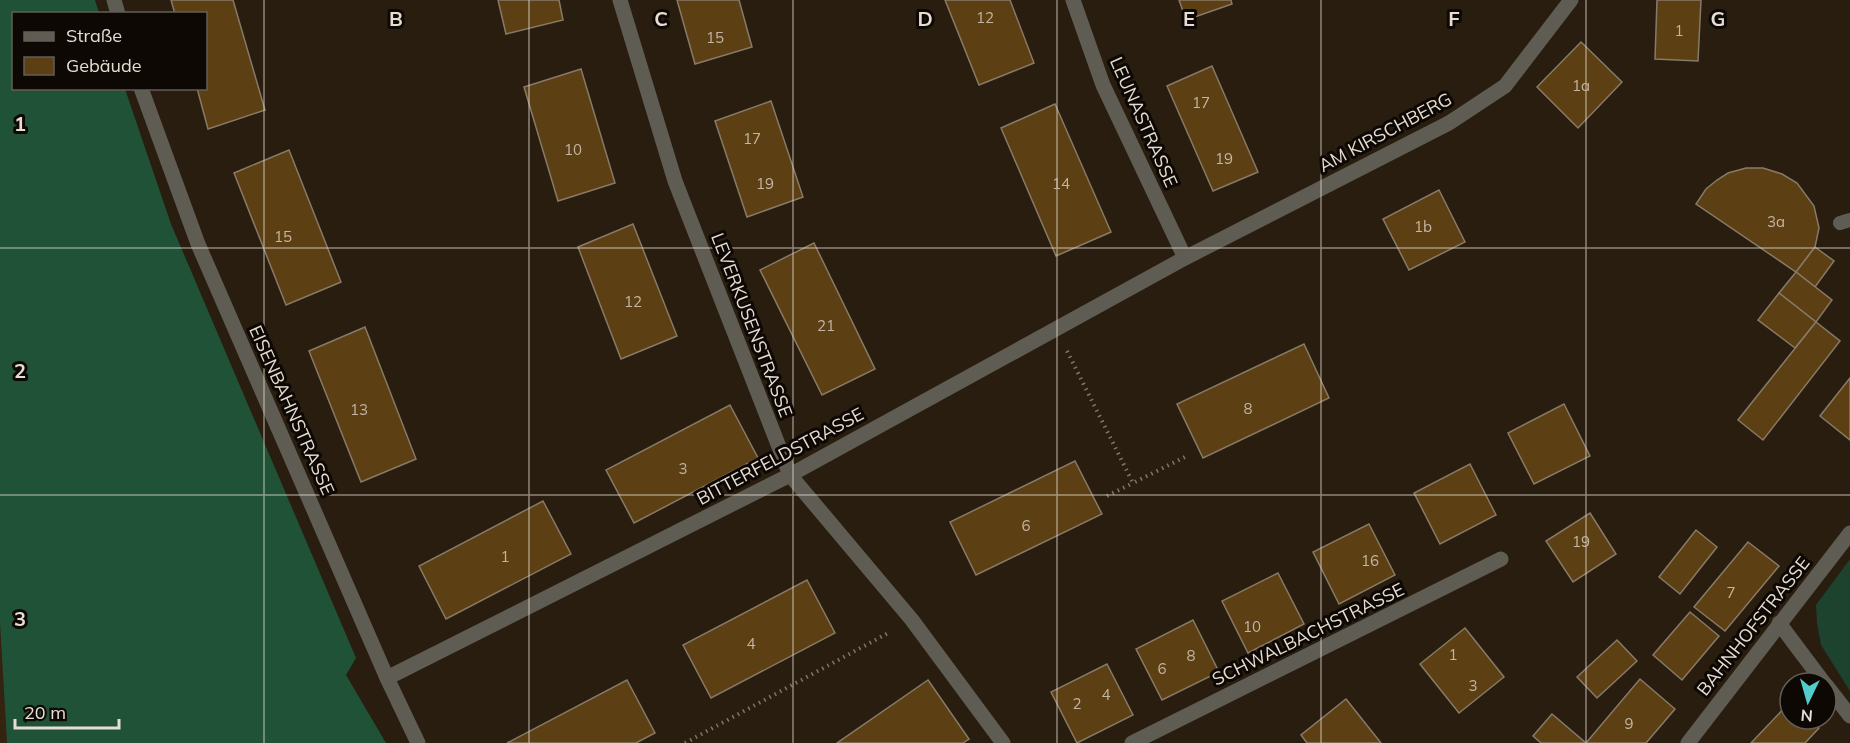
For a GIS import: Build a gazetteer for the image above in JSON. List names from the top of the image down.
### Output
{
  "streets": {
    "street": [
      "LEUNASTRASSE",
      "AM KIRSCHBERG",
      "LEVERKUSENSTRASSE",
      "EISENBAHNSTRASSE",
      "BITTERFELDSTRASSE",
      "BAHNHOFSTRASSE",
      "SCHWALBACHSTRASSE"
    ]
  },
  "crossings": [
    ["LEUNASTRASSE", "AM KIRSCHBERG"],
    ["LEUNASTRASSE", "BITTERFELDSTRASSE"],
    ["AM KIRSCHBERG", "BITTERFELDSTRASSE"],
    ["LEVERKUSENSTRASSE", "BITTERFELDSTRASSE"],
    ["EISENBAHNSTRASSE", "BITTERFELDSTRASSE"]
  ],
  "house_numbers": [
    "12",
    "1",
    "15",
    "1a",
    "17",
    "17",
    "10",
    "19",
    "19",
    "14",
    "3a",
    "1b",
    "15",
    "12",
    "21",
    "8",
    "13",
    "3",
    "6",
    "19",
    "1",
    "16",
    "7",
    "10",
    "4",
    "1",
    "8",
    "6",
    "3",
    "4",
    "2",
    "9"
  ],
  "legend": ["Straße", "Gebäude"],
  "scale_bar": "20 m",
  "north": "bottom",
  "grid": {
    "columns": [
      "B",
      "C",
      "D",
      "E",
      "F",
      "G"
    ],
    "rows": ["1", "2", "3"]
  }
}
